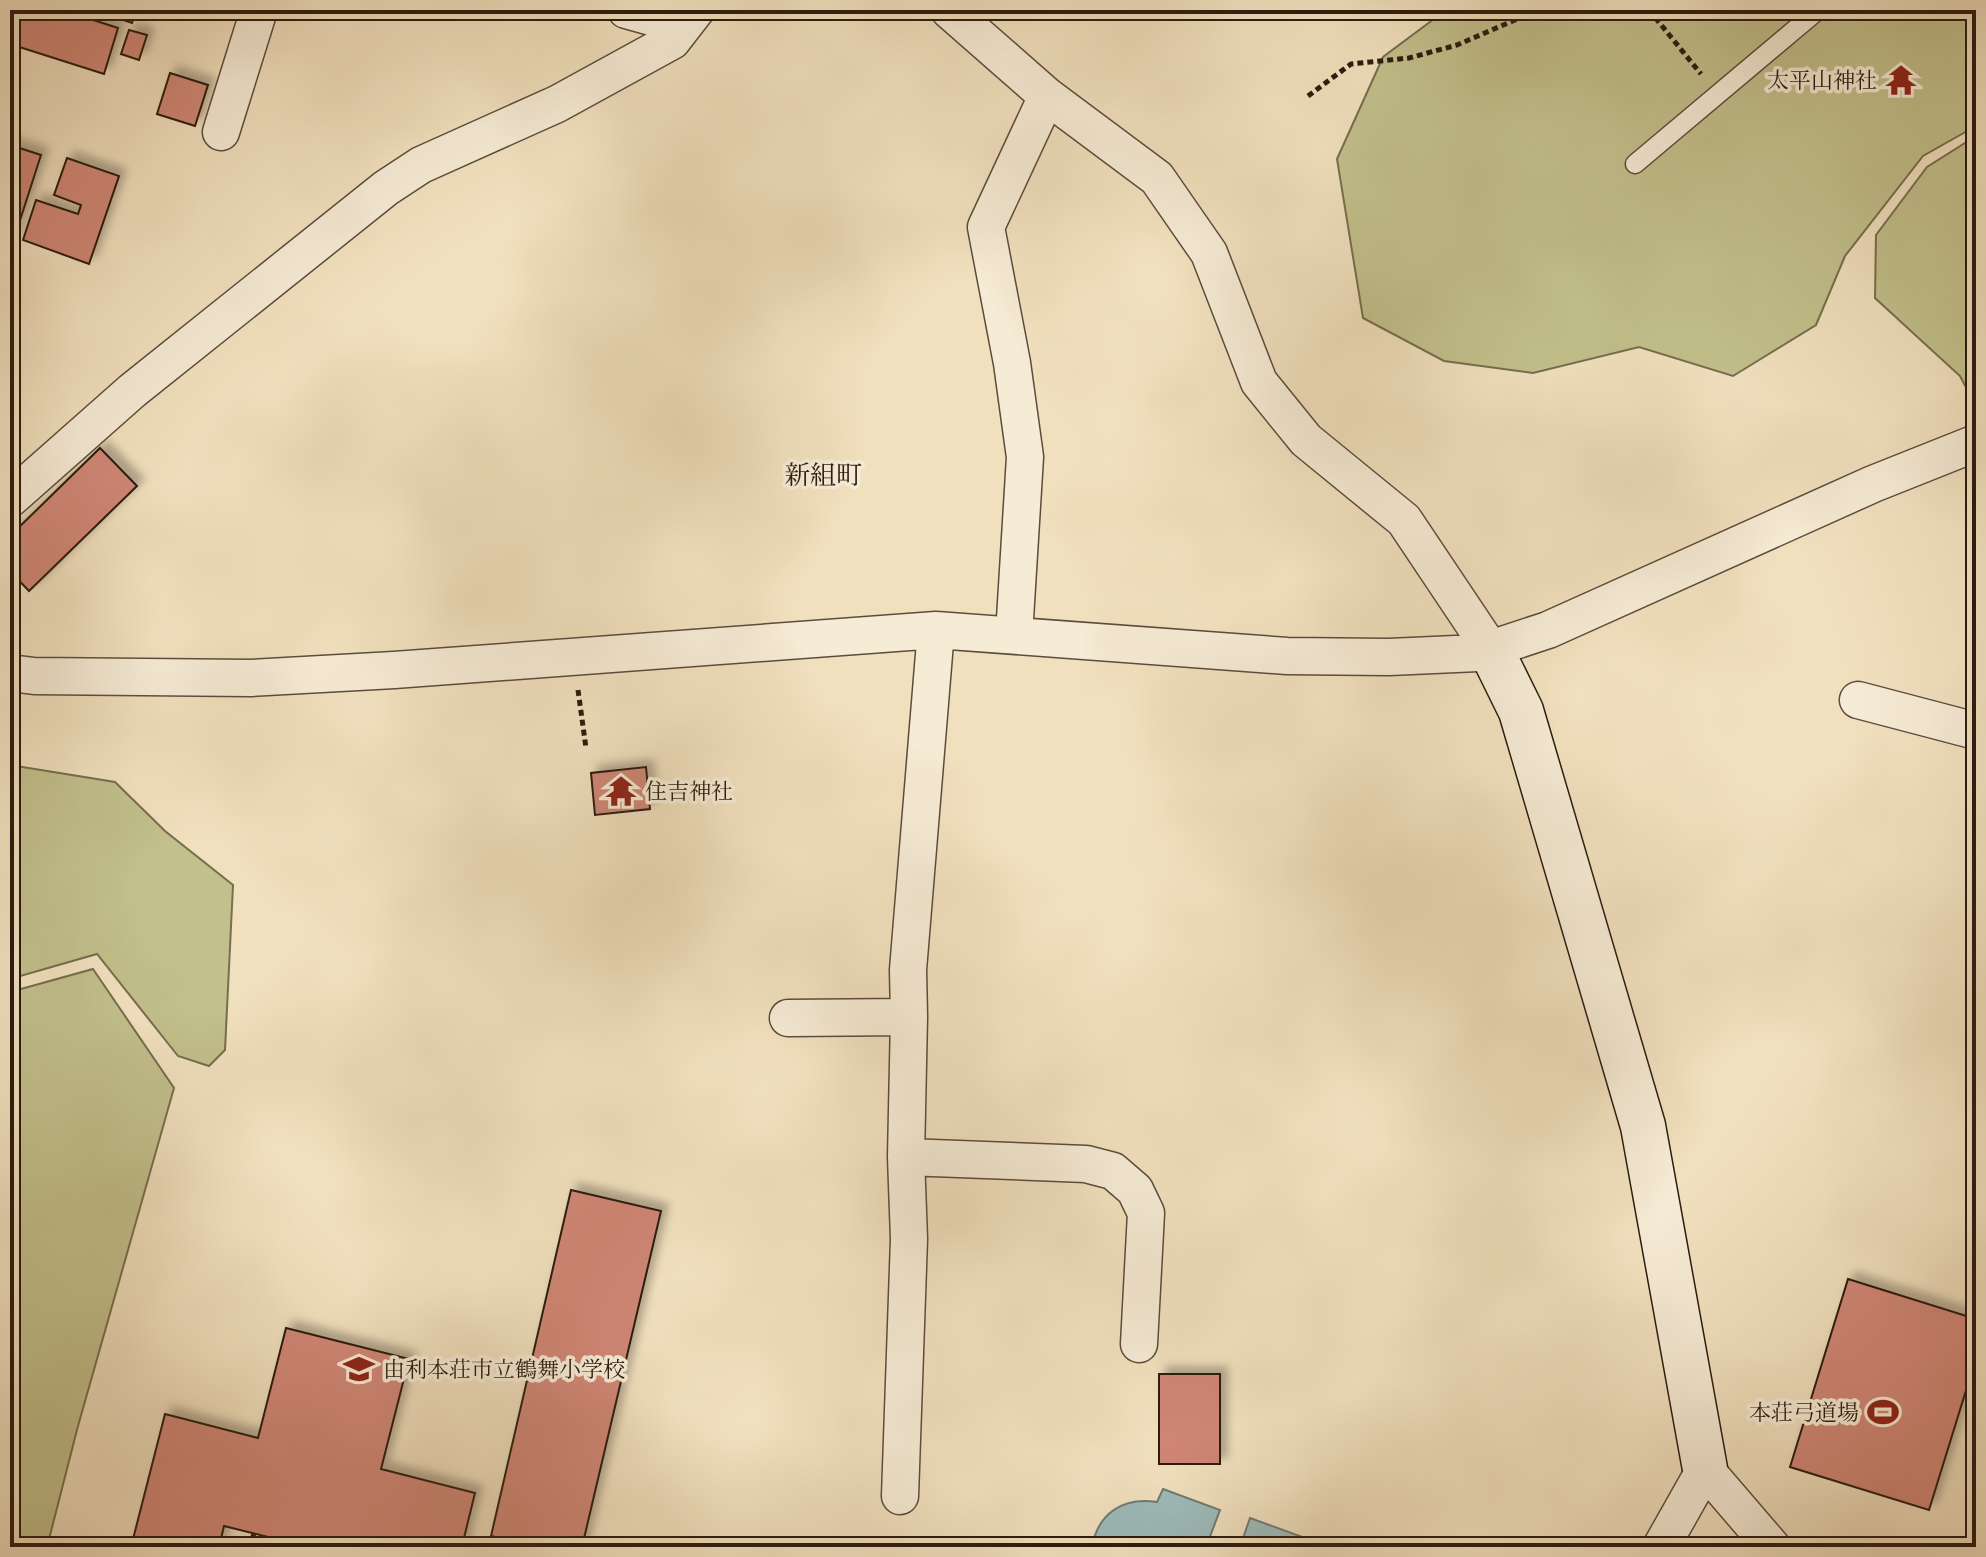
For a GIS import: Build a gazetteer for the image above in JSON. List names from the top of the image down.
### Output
{
  "districts": ["新組町"],
  "places": {
    "temple": ["太平山神社", "住吉神社"],
    "school or university": ["由利本荘市立鶴舞小学校"],
    "sports": ["本荘弓道場"]
  }
}
